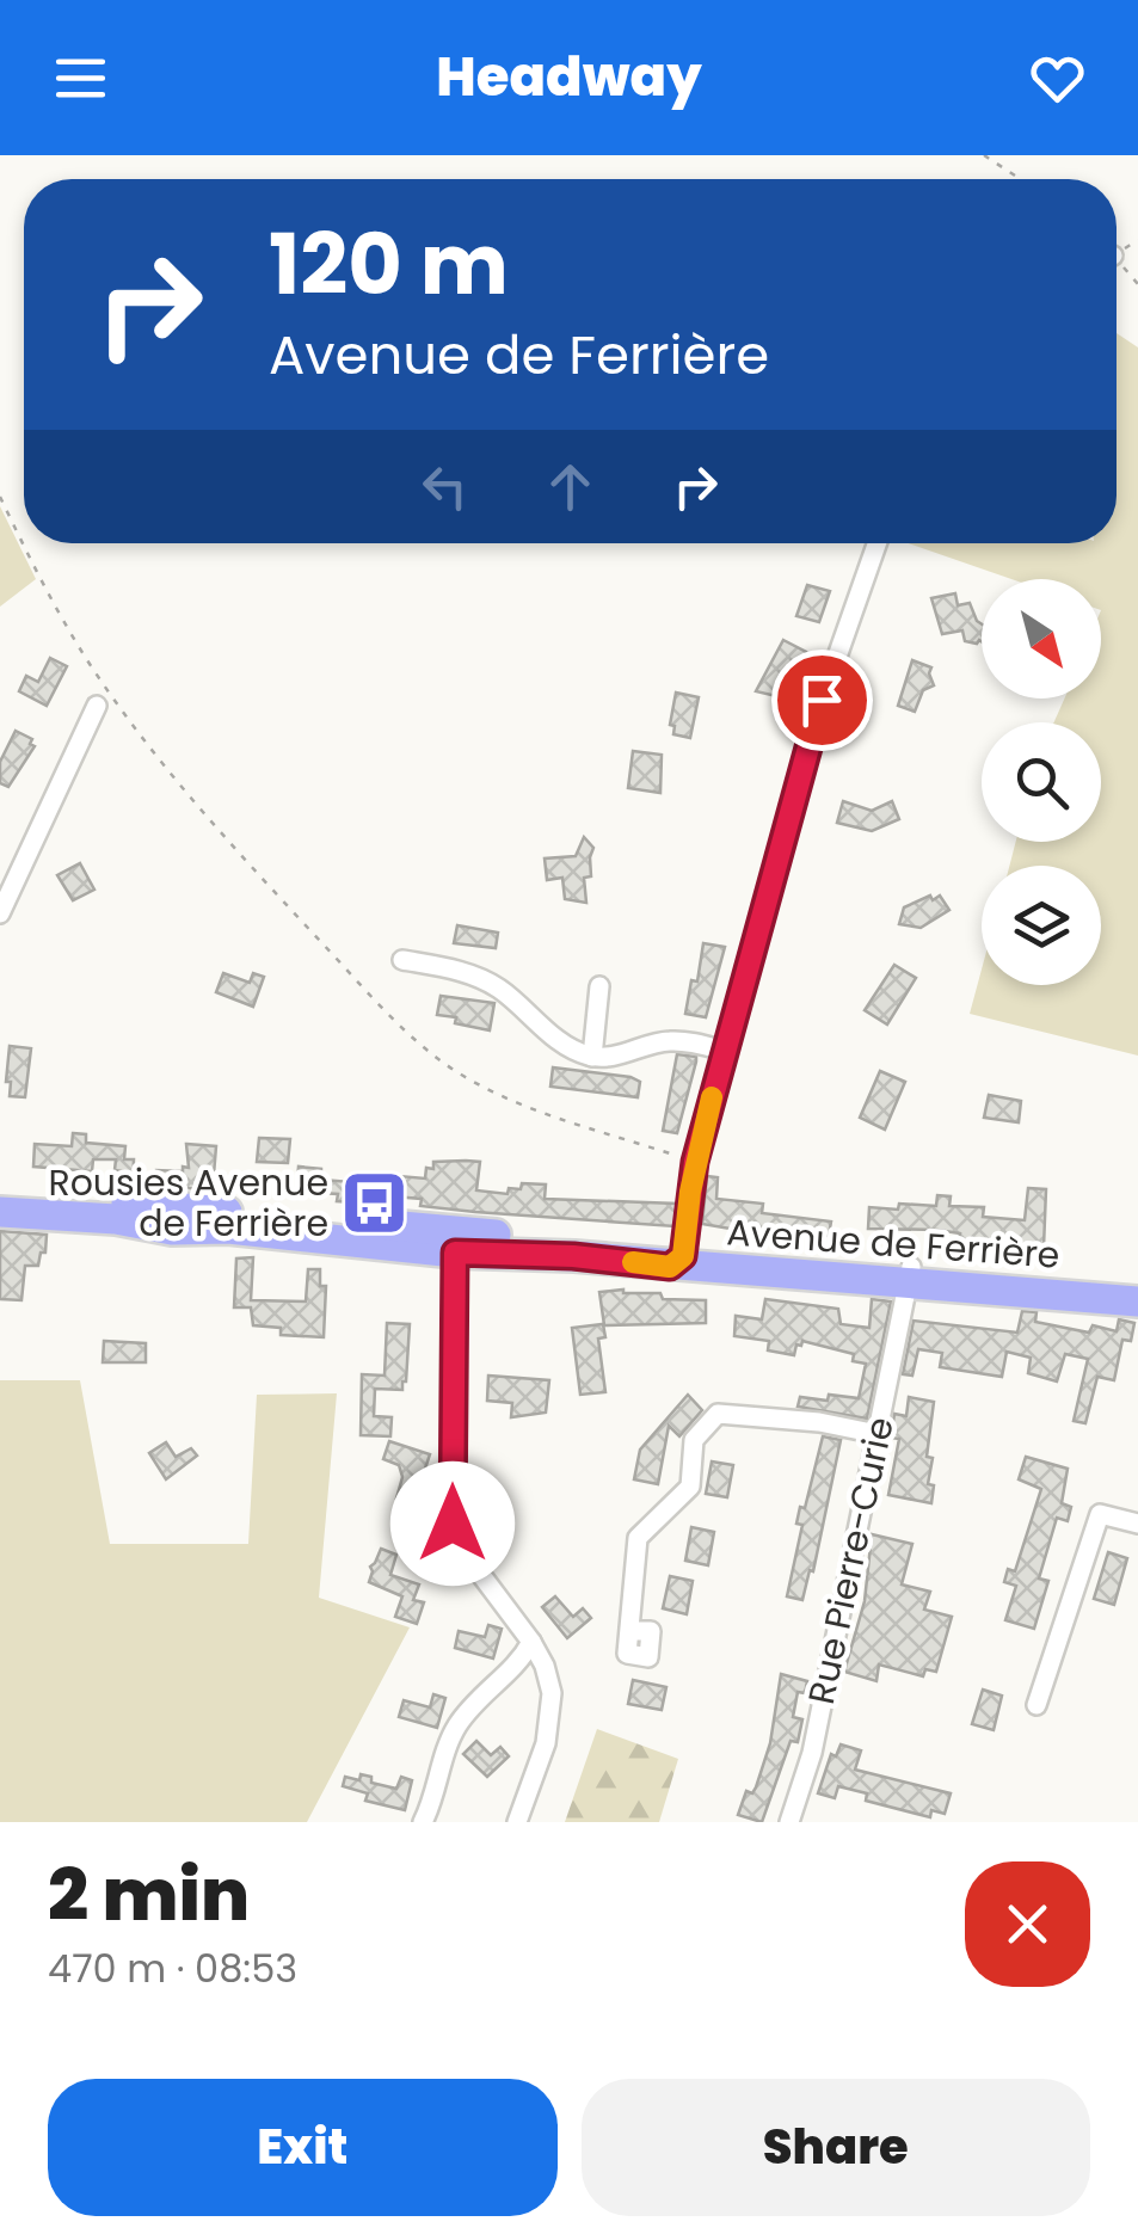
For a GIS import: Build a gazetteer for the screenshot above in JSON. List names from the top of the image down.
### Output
{
  "streets": {
    "main road": ["Avenue de Ferrière"],
    "street": ["Rue Pierre-Curie"]
  },
  "crossings": [
    ["Avenue de Ferrière", "Rue Pierre-Curie"]
  ],
  "places": {
    "bus stop": ["Rousies Avenue de Ferrière"]
  },
  "north": "bottom right",
  "page": {
    "header": "Headway",
    "turn": ["120 m", "Avenue de Ferrière"],
    "heading": ["2 min", "470 m · 08:53"],
    "buttons": ["Exit", "Share"]
  }
}
